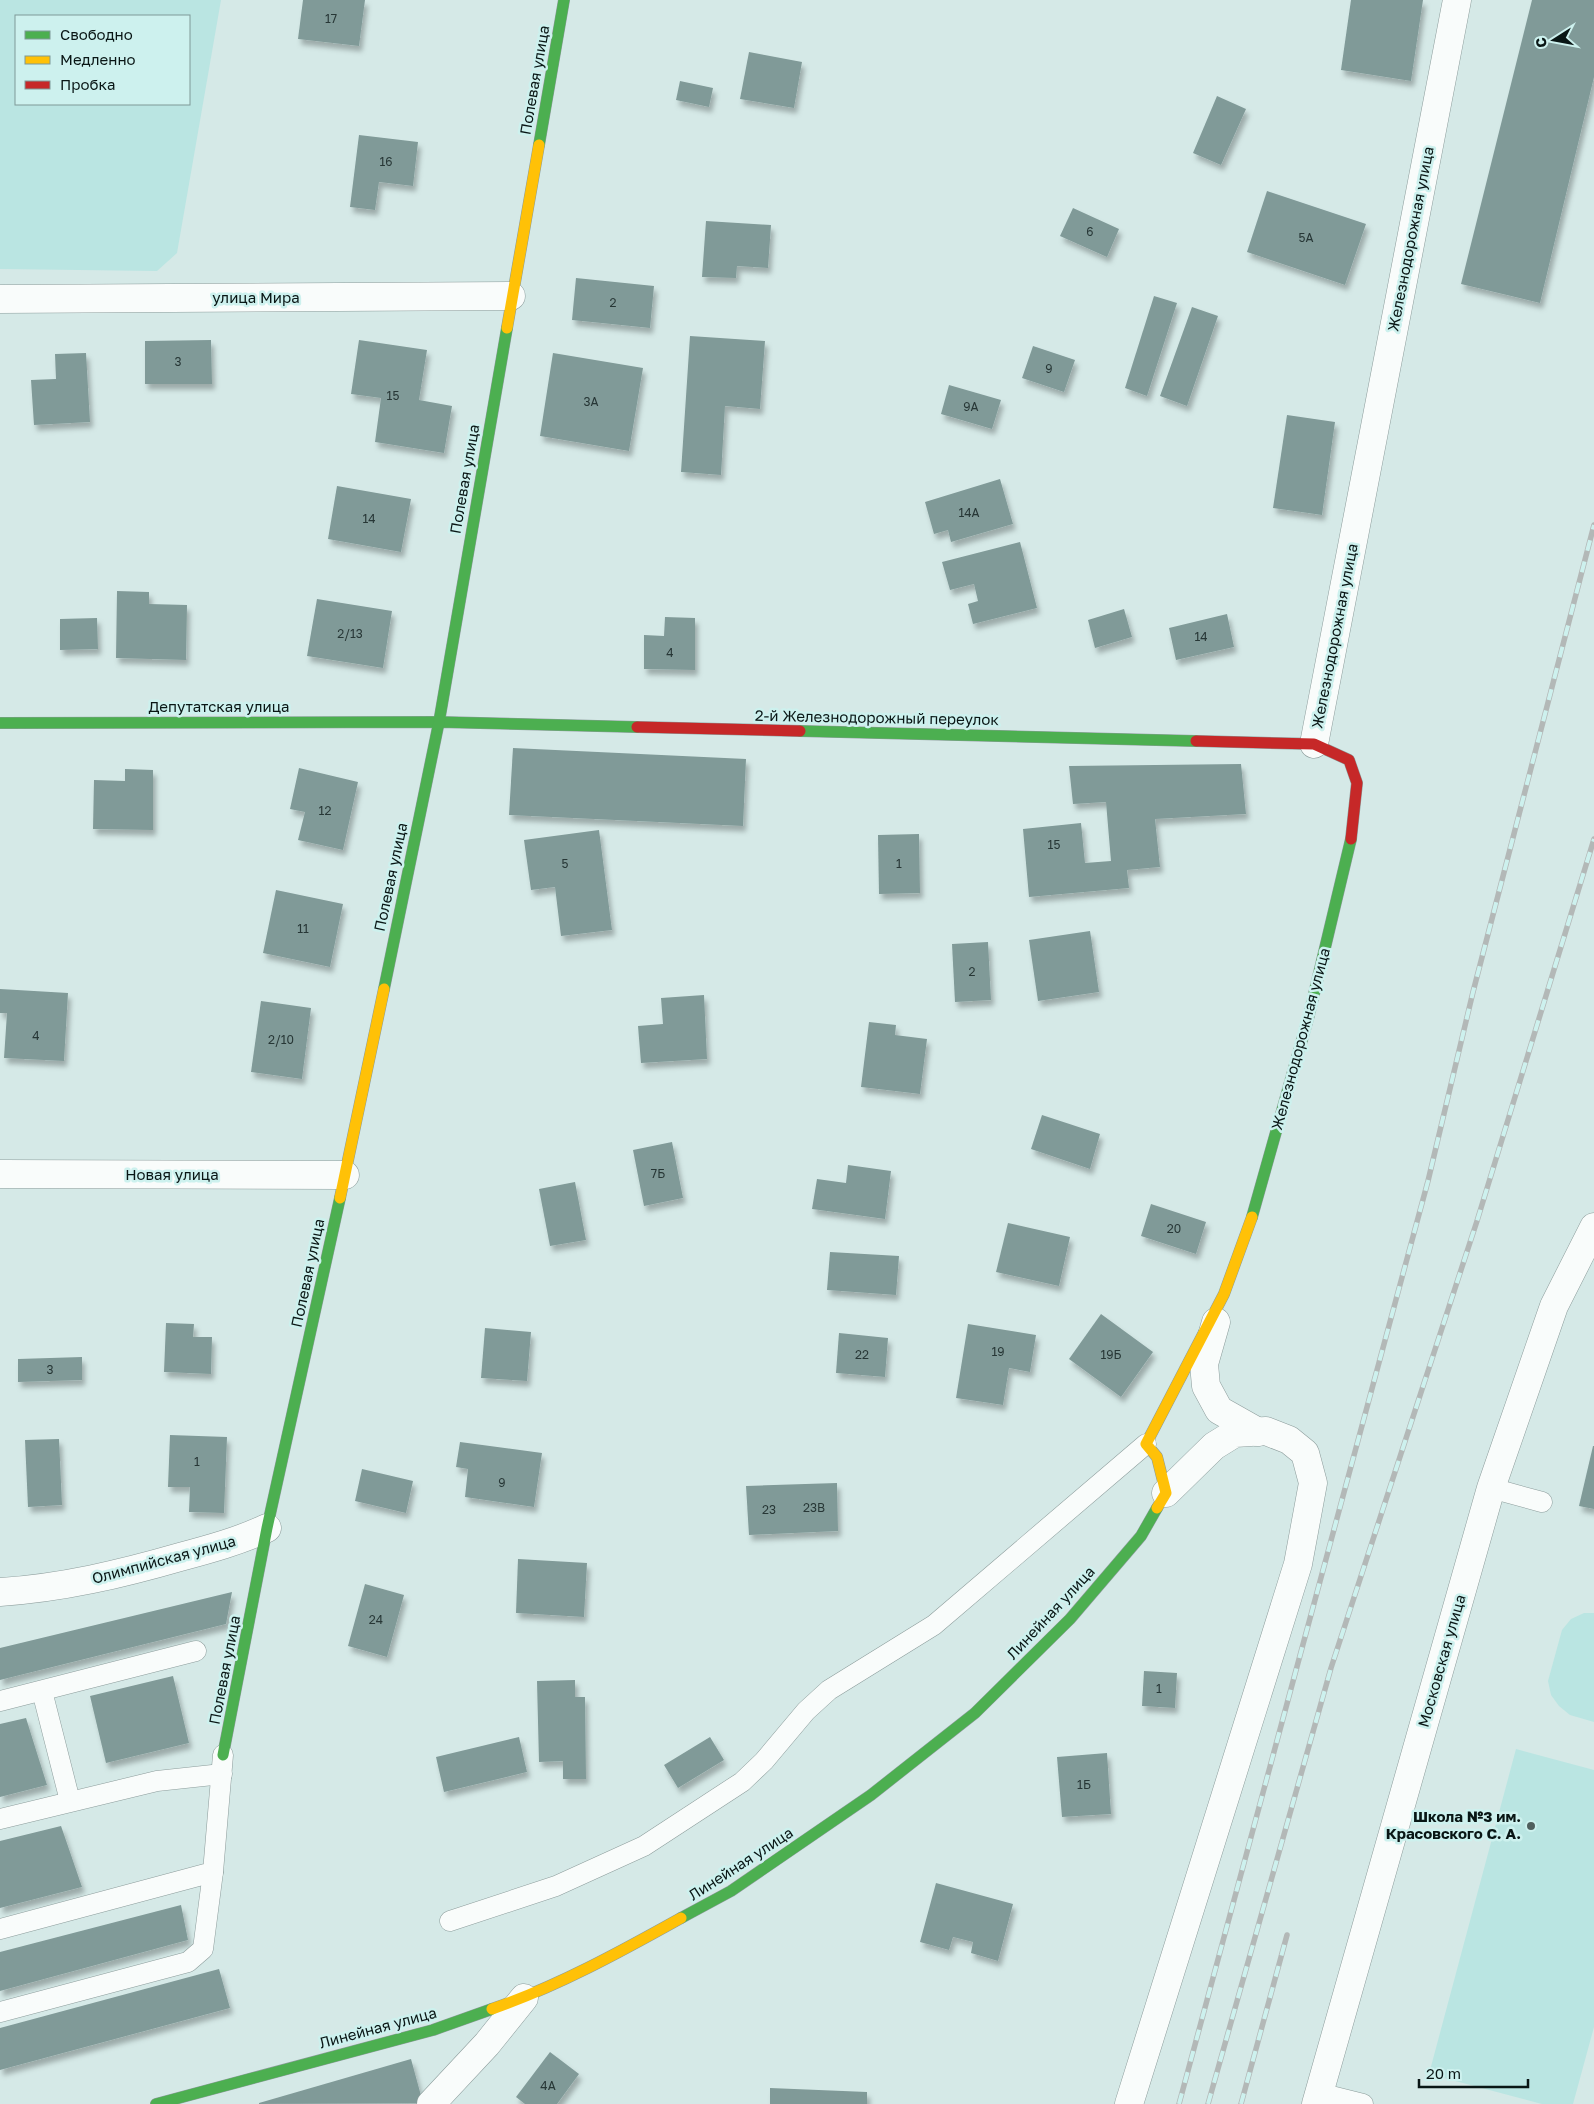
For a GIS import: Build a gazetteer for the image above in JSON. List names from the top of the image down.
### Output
{
  "streets": {
    "street": [
      "Полевая улица",
      "Железнодорожная улица",
      "улица Мира",
      "Депутатская улица",
      "2-й Железнодорожный переулок",
      "Новая улица",
      "Олимпийская улица",
      "Линейная улица",
      "Московская улица"
    ]
  },
  "crossings": [
    ["Полевая улица", "улица Мира"],
    ["Полевая улица", "Депутатская улица"],
    ["Полевая улица", "2-й Железнодорожный переулок"],
    ["Полевая улица", "Новая улица"],
    ["Полевая улица", "Олимпийская улица"],
    ["Железнодорожная улица", "2-й Железнодорожный переулок"],
    ["Депутатская улица", "2-й Железнодорожный переулок"]
  ],
  "places": ["Школа №3 им. Красовского С. А."],
  "house_numbers": [
    "17",
    "16",
    "6",
    "5А",
    "2",
    "3",
    "9",
    "15",
    "3А",
    "9А",
    "14А",
    "14",
    "2/13",
    "14",
    "4",
    "12",
    "15",
    "5",
    "1",
    "11",
    "2",
    "4",
    "2/10",
    "7Б",
    "20",
    "19",
    "22",
    "19Б",
    "3",
    "1",
    "9",
    "23В",
    "23",
    "24",
    "1",
    "1Б",
    "4А"
  ],
  "legend": ["Свободно", "Медленно", "Пробка"],
  "scale_bar": "20 m",
  "north": "left"
}
